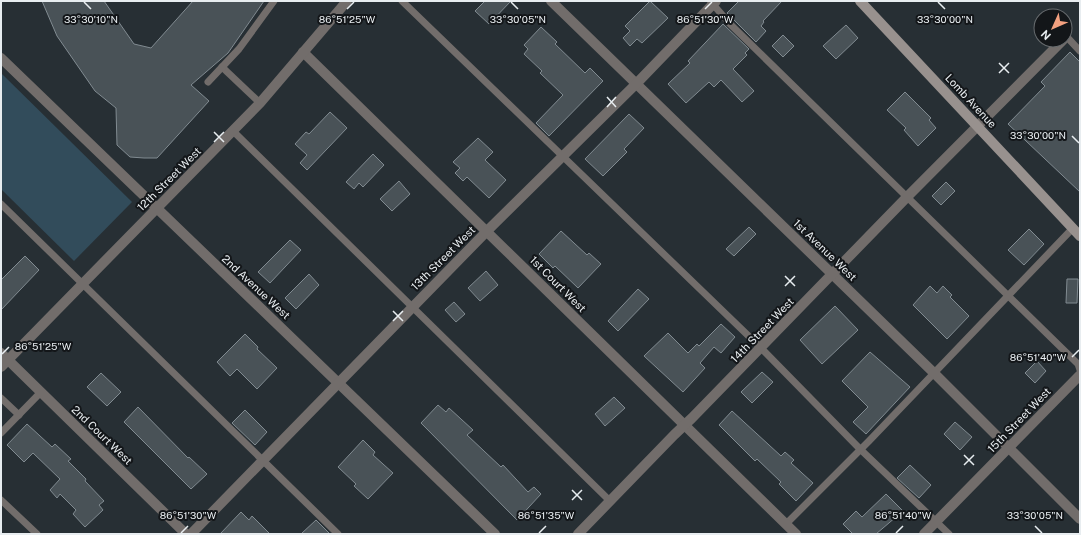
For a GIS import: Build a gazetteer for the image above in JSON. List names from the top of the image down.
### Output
{
  "streets": {
    "main road": ["Lomb Avenue"],
    "street": [
      "12th Street West",
      "1st Avenue West",
      "13th Street West",
      "1st Court West",
      "2nd Avenue West",
      "14th Street West",
      "15th Street West",
      "2nd Court West"
    ]
  },
  "crossings": [
    ["Lomb Avenue", "14th Street West"],
    ["12th Street West", "1st Court West"],
    ["12th Street West", "2nd Avenue West"],
    ["12th Street West", "2nd Court West"],
    ["1st Avenue West", "13th Street West"],
    ["1st Avenue West", "14th Street West"],
    ["1st Avenue West", "15th Street West"],
    ["13th Street West", "1st Court West"],
    ["13th Street West", "2nd Avenue West"],
    ["1st Court West", "14th Street West"]
  ],
  "north": "bottom left",
  "coordinates": [
    "33°30'10\"N",
    "86°51'25\"W",
    "33°30'05\"N",
    "86°51'30\"W",
    "33°30'00\"N",
    "86°51'40\"W",
    "86°51'35\"W"
  ]
}
